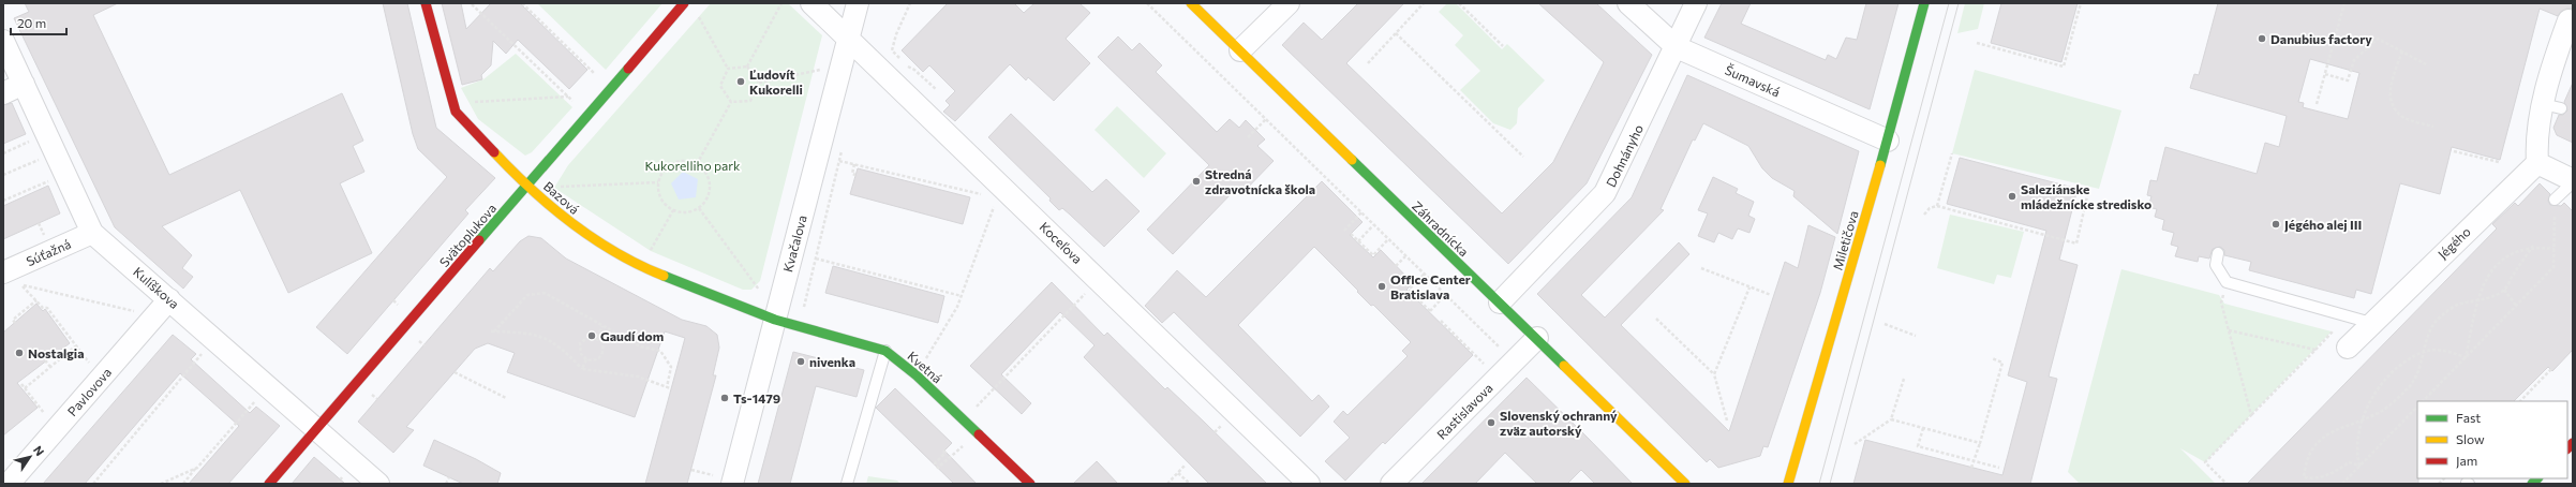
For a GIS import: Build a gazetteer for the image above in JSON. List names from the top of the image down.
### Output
{
  "streets": {
    "street": [
      "Šumavská",
      "Dohnányho",
      "Bazová",
      "Záhradnícka",
      "Svätoplukova",
      "Miletičova",
      "Koceľova",
      "Jégého",
      "Kvačalova",
      "Súťažná",
      "Kulíškova",
      "Kvetná",
      "Pavlovova",
      "Rastislavova"
    ]
  },
  "crossings": [
    ["Šumavská", "Dohnányho"],
    ["Šumavská", "Miletičova"],
    ["Dohnányho", "Záhradnícka"],
    ["Bazová", "Svätoplukova"],
    ["Bazová", "Kvačalova"],
    ["Bazová", "Kvetná"],
    ["Záhradnícka", "Rastislavova"],
    ["Svätoplukova", "Kulíškova"],
    ["Koceľova", "Kvačalova"],
    ["Kvačalova", "Kvetná"],
    ["Súťažná", "Kulíškova"],
    ["Kulíškova", "Pavlovova"]
  ],
  "parks": ["Kukorelliho park"],
  "places": [
    "Danubius factory",
    "Ľudovít Kukorelli",
    "Stredná zdravotnícka škola",
    "Saleziánske mládežnícke stredisko",
    "Jégého alej III",
    "Office Center Bratislava",
    "Gaudí dom",
    "Nostalgia",
    "nivenka",
    "Ts-1479",
    "Slovenský ochranný zväz autorský"
  ],
  "legend": ["Fast", "Slow", "Jam"],
  "scale_bar": "20 m",
  "north": "top right"
}
